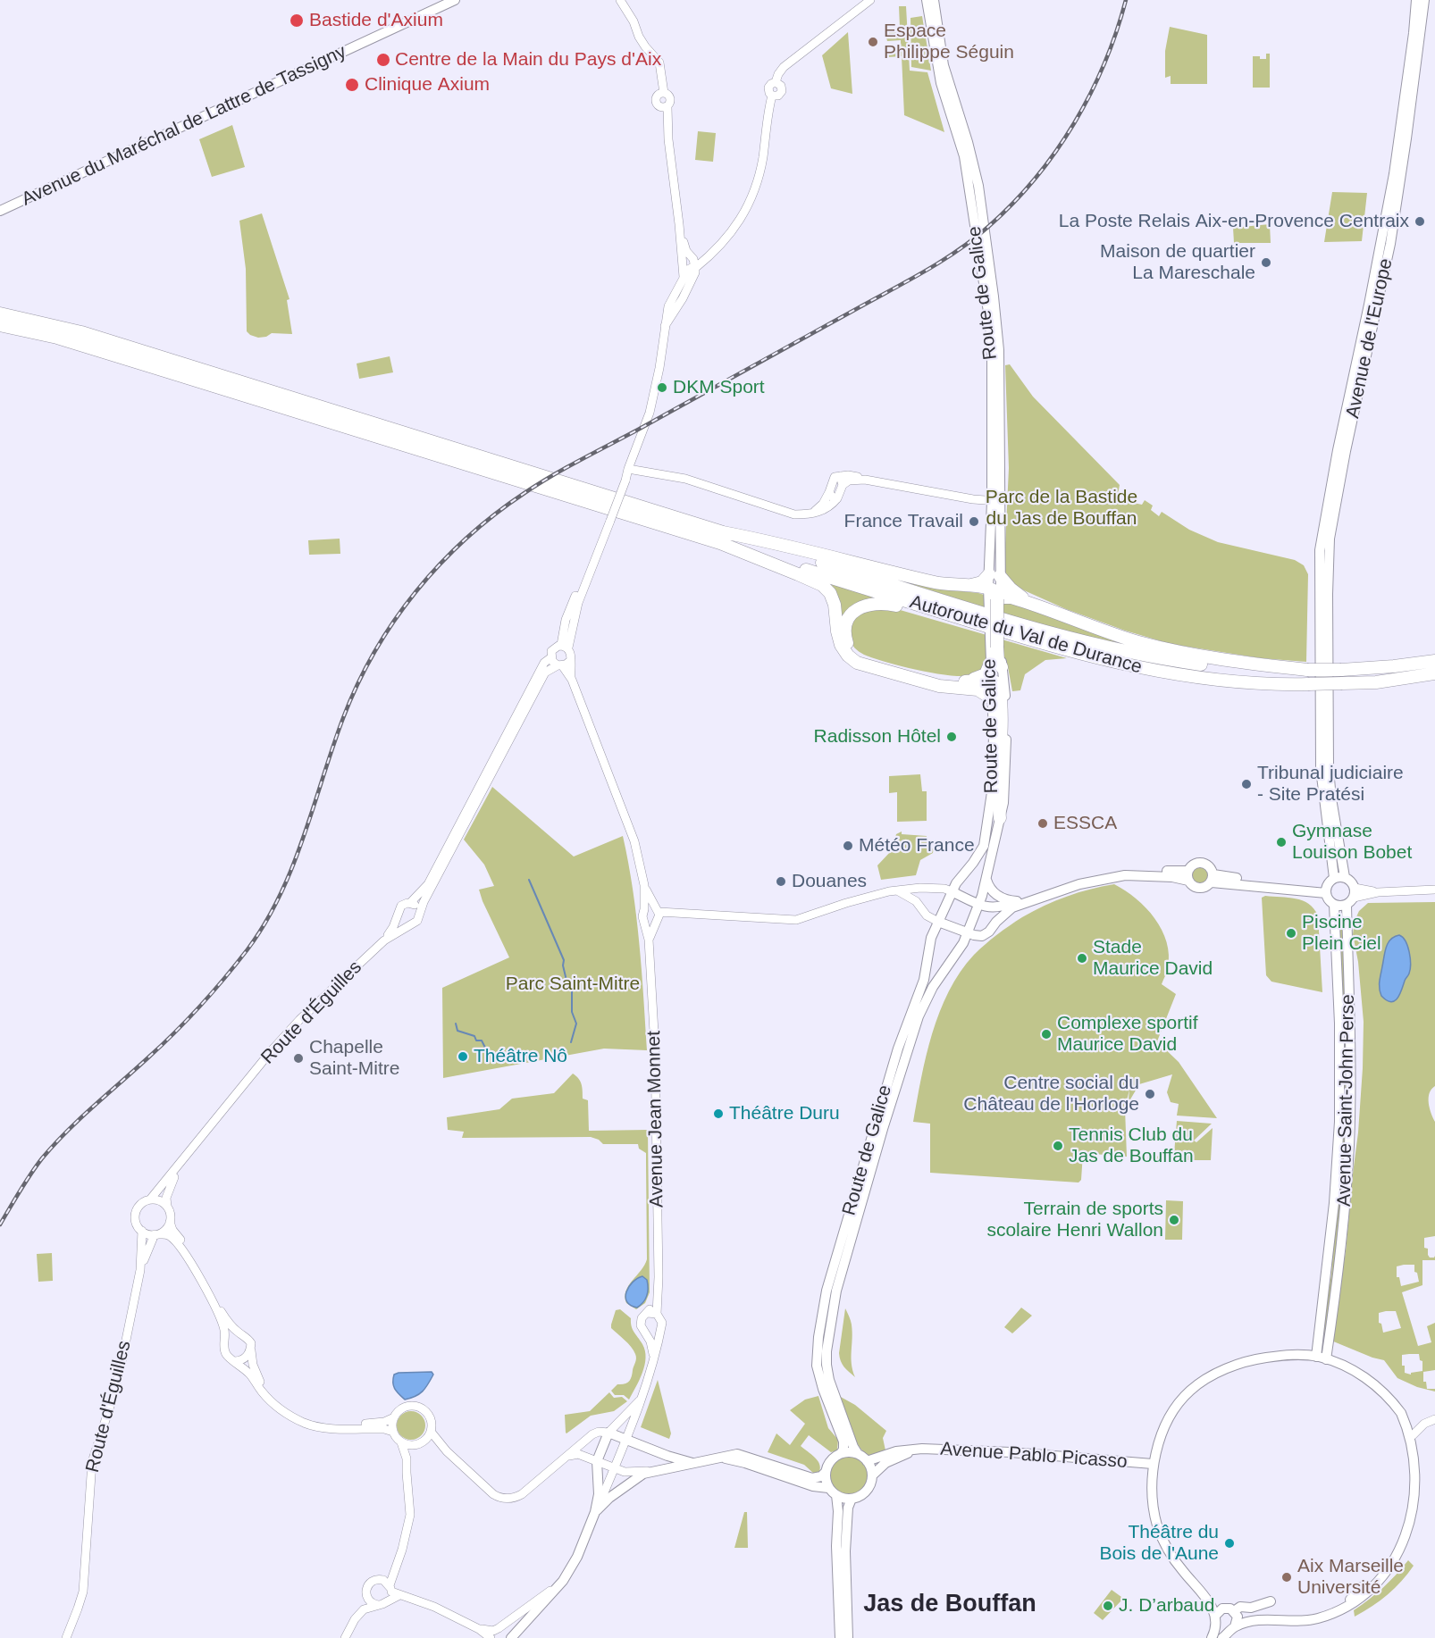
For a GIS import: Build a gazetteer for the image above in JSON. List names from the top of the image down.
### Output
{
  "streets": {
    "highway": ["Autoroute du Val de Durance"],
    "main road": [
      "Avenue du Maréchal de Lattre de Tassigny",
      "Route de Galice",
      "Avenue de l'Europe",
      "Avenue Saint-John Perse",
      "Avenue Pablo Picasso"
    ],
    "street": ["Route d'Éguilles", "Avenue Jean Monnet"]
  },
  "crossings": [
    ["Route de Galice", "Avenue Pablo Picasso"]
  ],
  "districts": ["Jas de Bouffan"],
  "parks": ["Parc de la Bastide du Jas de Bouffan", "Parc Saint-Mitre"],
  "places": [
    "Bastide d'Axium",
    "Espace Philippe Séguin",
    "Centre de la Main du Pays d'Aix",
    "Clinique Axium",
    "La Poste Relais Aix-en-Provence Centraix",
    "Maison de quartier La Mareschale",
    "DKM Sport",
    "France Travail",
    "Radisson Hôtel",
    "Tribunal judiciaire - Site Pratési",
    "ESSCA",
    "Gymnase Louison Bobet",
    "Météo France",
    "Douanes",
    "Piscine Plein Ciel",
    "Stade Maurice David",
    "Complexe sportif Maurice David",
    "Théâtre Nô",
    "Chapelle Saint-Mitre",
    "Centre social du Château de l'Horloge",
    "Théâtre Duru",
    "Tennis Club du Jas de Bouffan",
    "Terrain de sports scolaire Henri Wallon",
    "Théâtre du Bois de l'Aune",
    "Aix Marseille Université",
    "J. D’arbaud"
  ]
}
